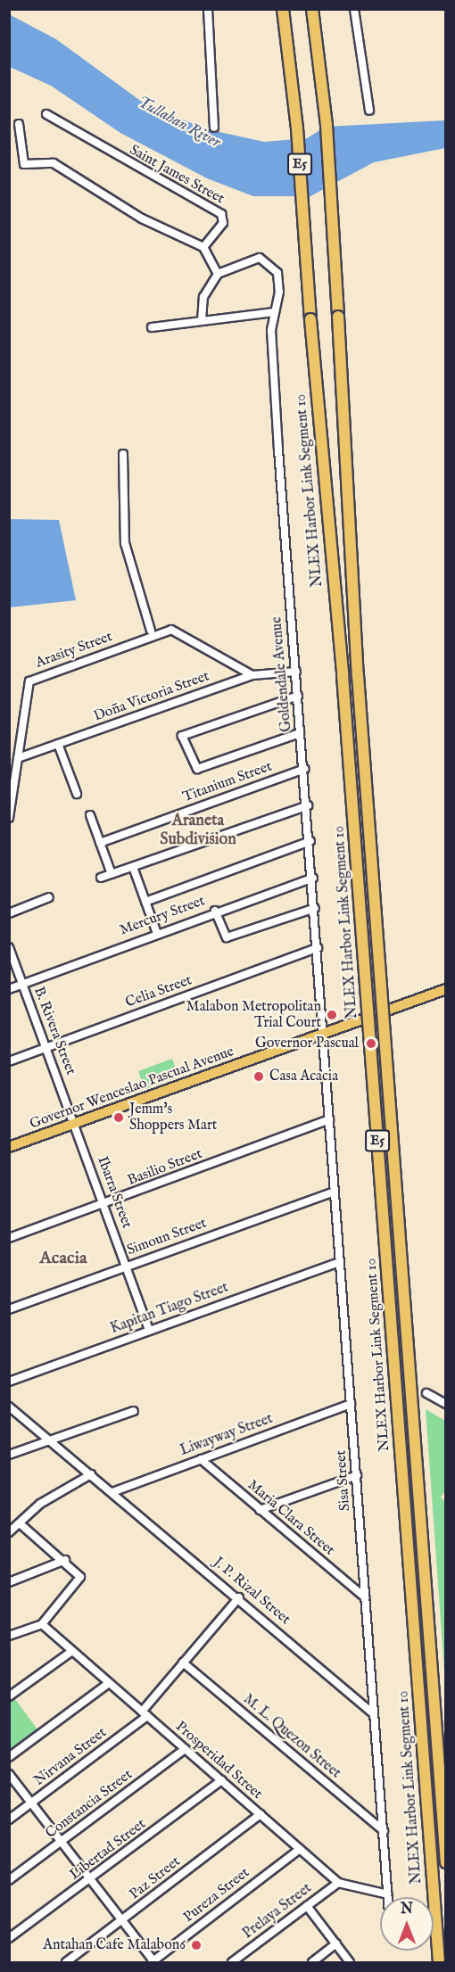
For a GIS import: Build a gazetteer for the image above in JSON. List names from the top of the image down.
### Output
{
  "streets": {
    "highway": ["E5", "NLEX Harbor Link Segment 10"],
    "main road": ["Governor Wenceslao Pascual Avenue"],
    "street": [
      "Saint James Street",
      "Arasity Street",
      "Goldendale Avenue",
      "Doña Victoria Street",
      "Titanium Street",
      "Mercury Street",
      "Celia Street",
      "B. Rivera Street",
      "Basilio Street",
      "Ibarra Street",
      "Simoun Street",
      "Kapitan Tiago Street",
      "Liwayway Street",
      "Sisa Street",
      "Maria Clara Street",
      "J. P. Rizal Street",
      "M. L. Quezon Street",
      "Nirvana Street",
      "Prosperidad Street",
      "Constancia Street",
      "Libertad Street",
      "Paz Street",
      "Pureza Street",
      "Prelaya Street"
    ]
  },
  "crossings": [
    ["Arasity Street", "Doña Victoria Street"],
    ["Goldendale Avenue", "Doña Victoria Street"],
    ["Goldendale Avenue", "Titanium Street"],
    ["Goldendale Avenue", "Mercury Street"],
    ["Goldendale Avenue", "Celia Street"],
    ["Goldendale Avenue", "Governor Wenceslao Pascual Avenue"],
    ["Goldendale Avenue", "Sisa Street"],
    ["Mercury Street", "B. Rivera Street"],
    ["Celia Street", "B. Rivera Street"],
    ["B. Rivera Street", "Governor Wenceslao Pascual Avenue"],
    ["B. Rivera Street", "Ibarra Street"],
    ["Governor Wenceslao Pascual Avenue", "Ibarra Street"],
    ["Governor Wenceslao Pascual Avenue", "Sisa Street"],
    ["Basilio Street", "Ibarra Street"],
    ["Basilio Street", "Sisa Street"],
    ["Ibarra Street", "Simoun Street"],
    ["Ibarra Street", "Kapitan Tiago Street"],
    ["Simoun Street", "Sisa Street"],
    ["Kapitan Tiago Street", "Sisa Street"],
    ["Liwayway Street", "Sisa Street"],
    ["Liwayway Street", "Maria Clara Street"],
    ["Liwayway Street", "J. P. Rizal Street"],
    ["Sisa Street", "Maria Clara Street"],
    ["Sisa Street", "J. P. Rizal Street"],
    ["Sisa Street", "M. L. Quezon Street"],
    ["Sisa Street", "Prosperidad Street"],
    ["J. P. Rizal Street", "Nirvana Street"],
    ["M. L. Quezon Street", "Nirvana Street"],
    ["Nirvana Street", "Prosperidad Street"],
    ["Prosperidad Street", "Constancia Street"],
    ["Prosperidad Street", "Libertad Street"],
    ["Prosperidad Street", "Paz Street"],
    ["Prosperidad Street", "Pureza Street"],
    ["Prosperidad Street", "Prelaya Street"]
  ],
  "districts": ["Araneta Subdivision", "Acacia"],
  "water": ["Tullahan River"],
  "places": [
    "Malabon Metropolitan Trial Court",
    "Governor Pascual",
    "Casa Acacia",
    "Jemm's Shoppers Mart",
    "Antahan Cafe Malabon6"
  ],
  "north": "top"
}
